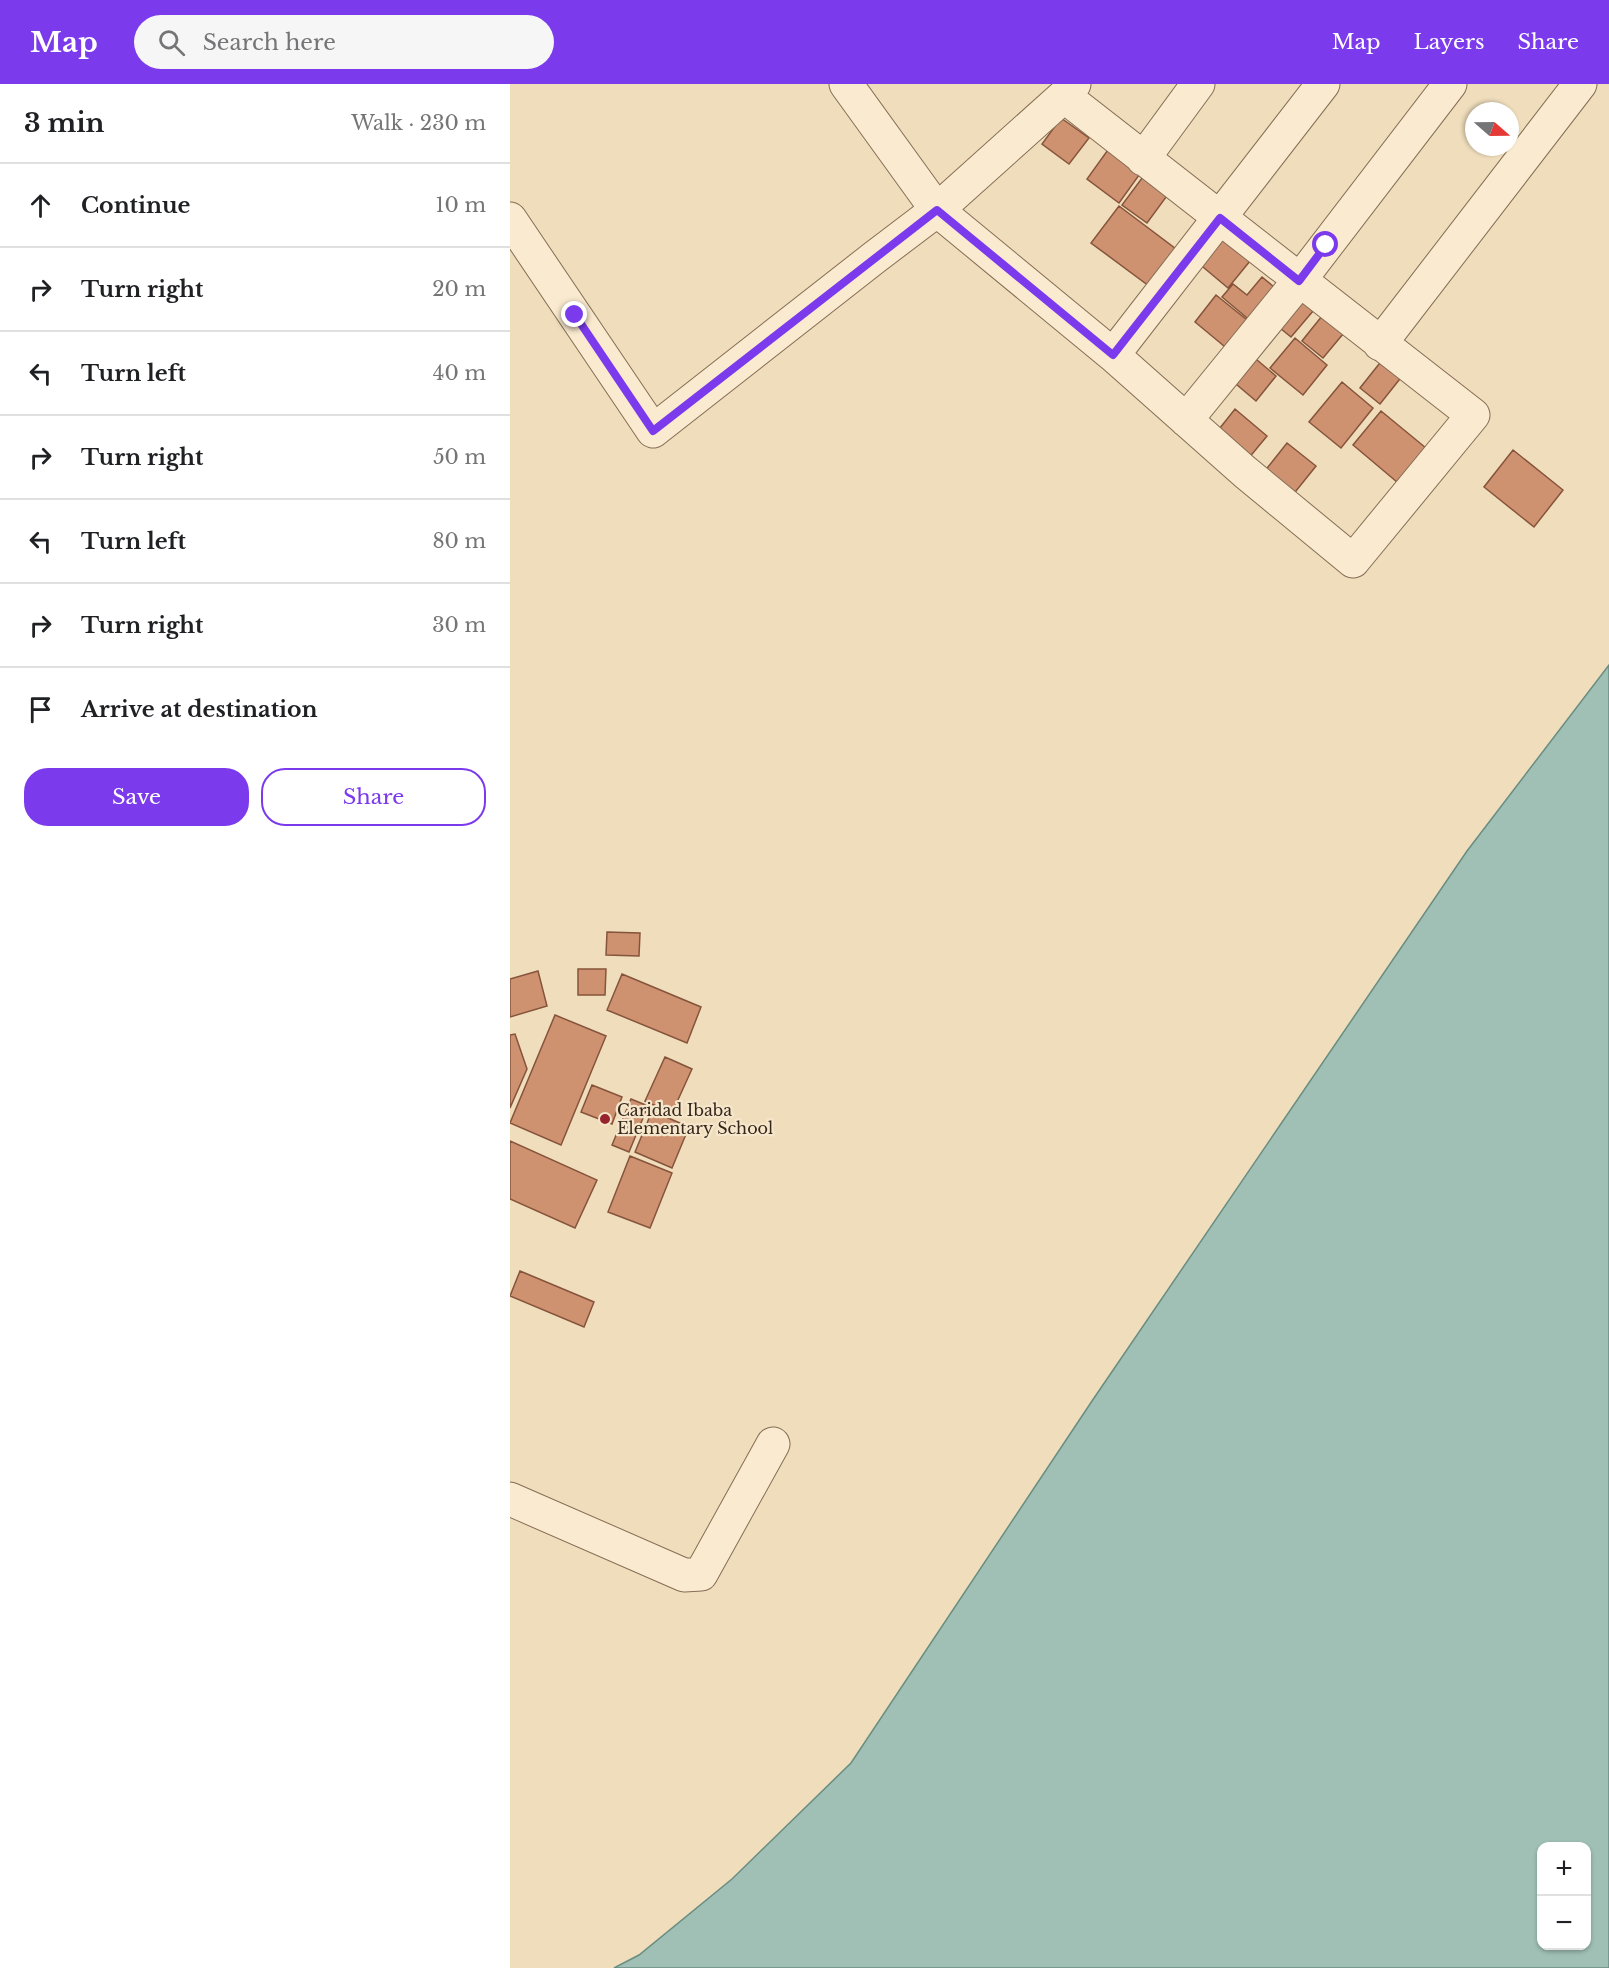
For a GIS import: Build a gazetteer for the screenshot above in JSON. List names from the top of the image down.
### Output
{
  "places": ["Caridad Ibaba Elementary School"],
  "north": "right",
  "page": {
    "header": "Map",
    "search": "Search here",
    "nav": ["Map", "Layers", "Share"],
    "heading": ["3 min", "Walk · 230 m"],
    "list": [
      ["Continue", "10 m"],
      ["Turn right", "20 m"],
      ["Turn left", "40 m"],
      ["Turn right", "50 m"],
      ["Turn left", "80 m"],
      ["Turn right", "30 m"],
      "Arrive at destination"
    ],
    "buttons": ["Save", "Share"],
    "map_buttons": ["+", "−"]
  }
}
